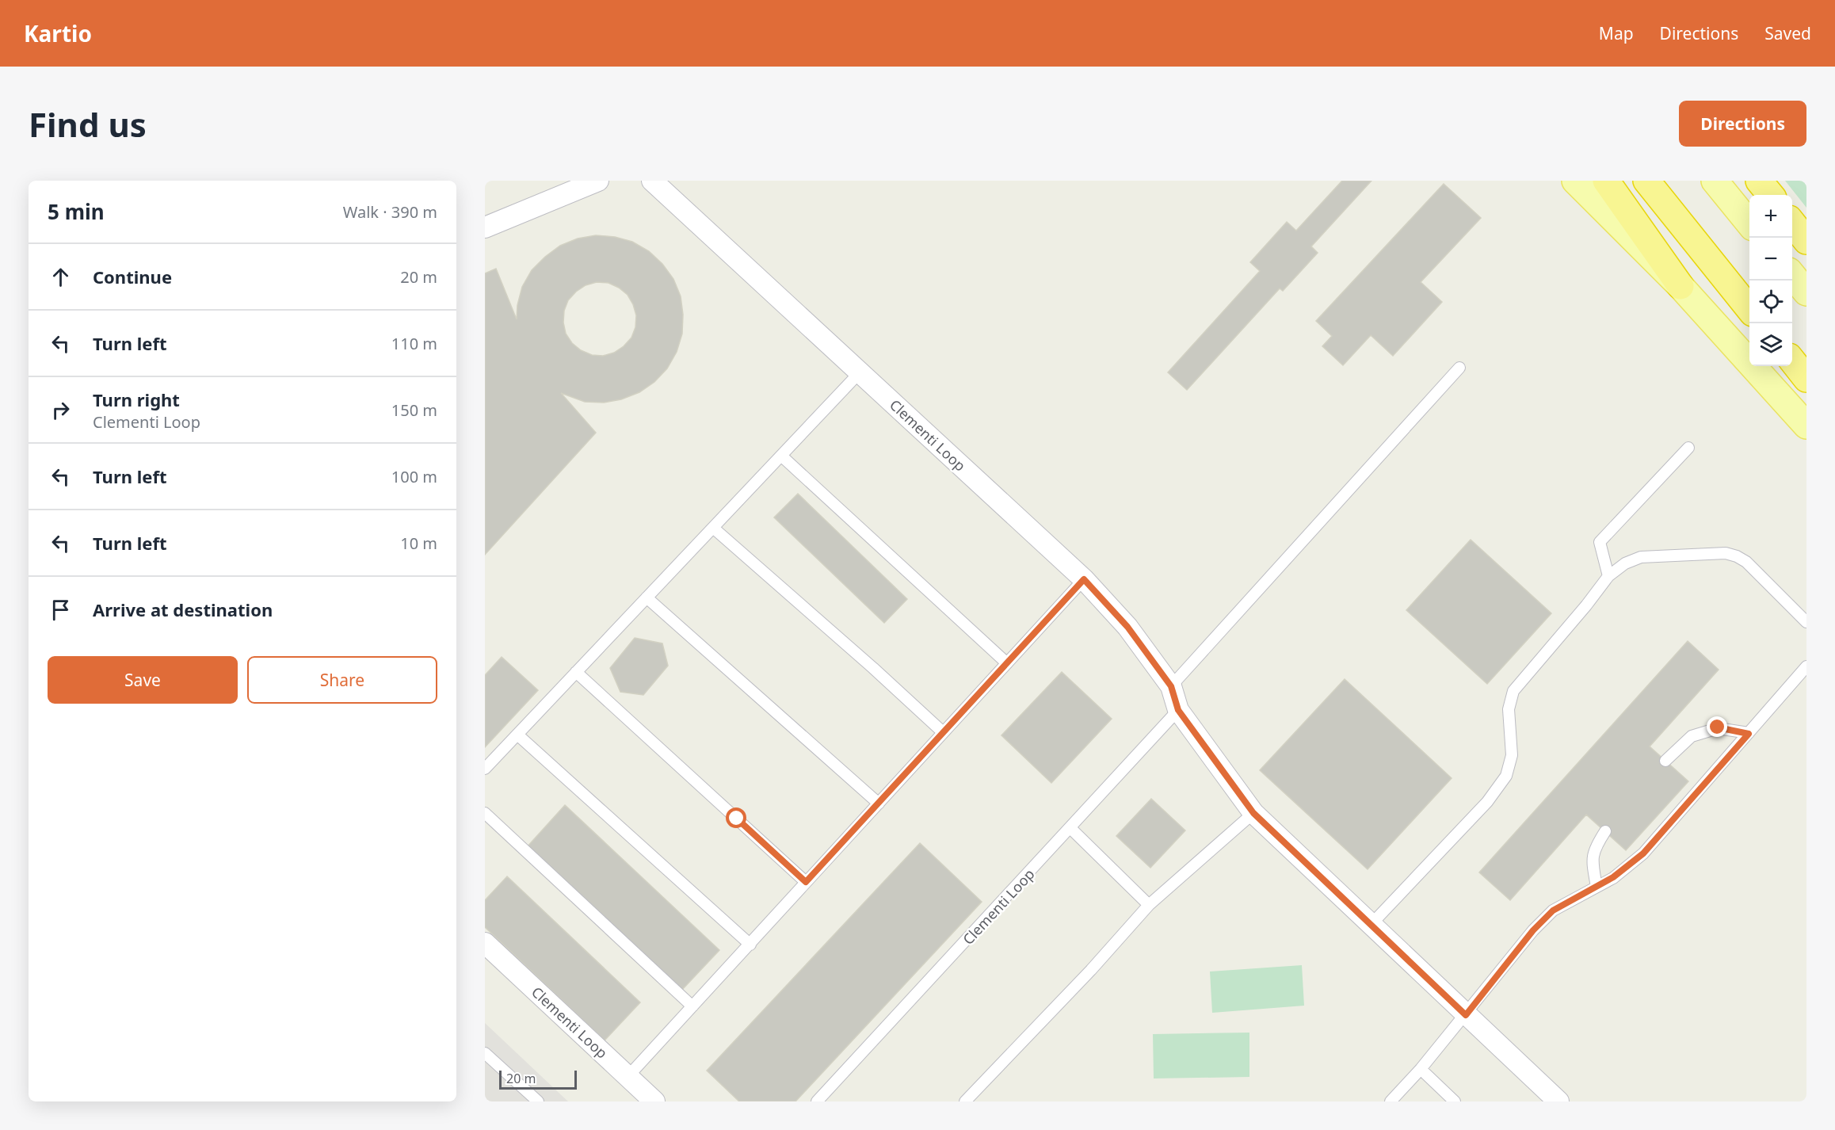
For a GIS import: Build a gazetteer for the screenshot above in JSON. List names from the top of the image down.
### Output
{
  "streets": {
    "street": ["Clementi Loop"]
  },
  "scale_bar": "20 m",
  "page": {
    "header": "Kartio",
    "nav": ["Map", "Directions", "Saved"],
    "buttons": [
      "Directions",
      ["Save", "Share"]
    ],
    "title": "Find us",
    "heading": ["5 min", "Walk · 390 m"],
    "map_buttons": ["+", "−"],
    "list": [
      ["Continue", "20 m"],
      ["Turn left", "110 m"],
      ["Turn right", "Clementi Loop", "150 m"],
      ["Turn left", "100 m"],
      ["Turn left", "10 m"],
      "Arrive at destination"
    ],
    "scale": "20 m"
  }
}
